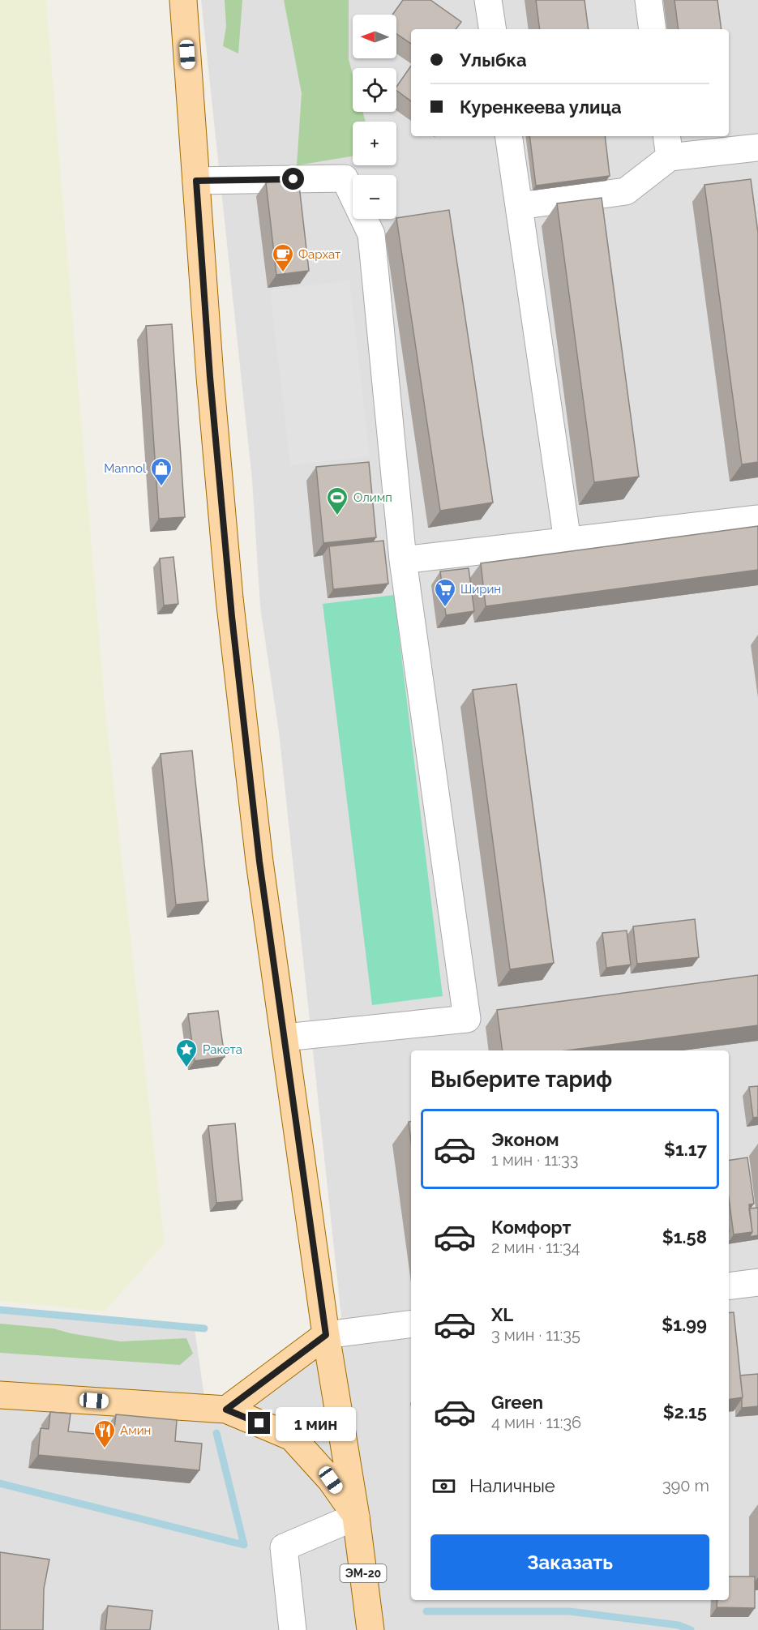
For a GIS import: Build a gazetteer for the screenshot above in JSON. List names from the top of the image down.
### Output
{
  "streets": {
    "main road": ["ЭМ-20"]
  },
  "places": {
    "cafe": ["Фархат"],
    "shop": ["Mannol"],
    "sports": ["Олимп"],
    "supermarket": ["Ширин"],
    "place": ["Ракета"],
    "restaurant": ["Амин"]
  },
  "north": "left",
  "page": {
    "map_buttons": ["+", "−"],
    "banner": ["Улыбка", "Куренкеева улица"],
    "heading": "Выберите тариф",
    "list": [
      {
        "name": "Эконом",
        "note": "1 мин · 11:33",
        "value": "$1.17"
      },
      {
        "name": "Комфорт",
        "note": "2 мин · 11:34",
        "value": "$1.58"
      },
      {
        "name": "XL",
        "note": "3 мин · 11:35",
        "value": "$1.99"
      },
      {
        "name": "Green",
        "note": "4 мин · 11:36",
        "value": "$2.15"
      }
    ],
    "bubble": "1 мин",
    "pay": ["Наличные", "390 m"],
    "buttons": "Заказать"
  }
}
